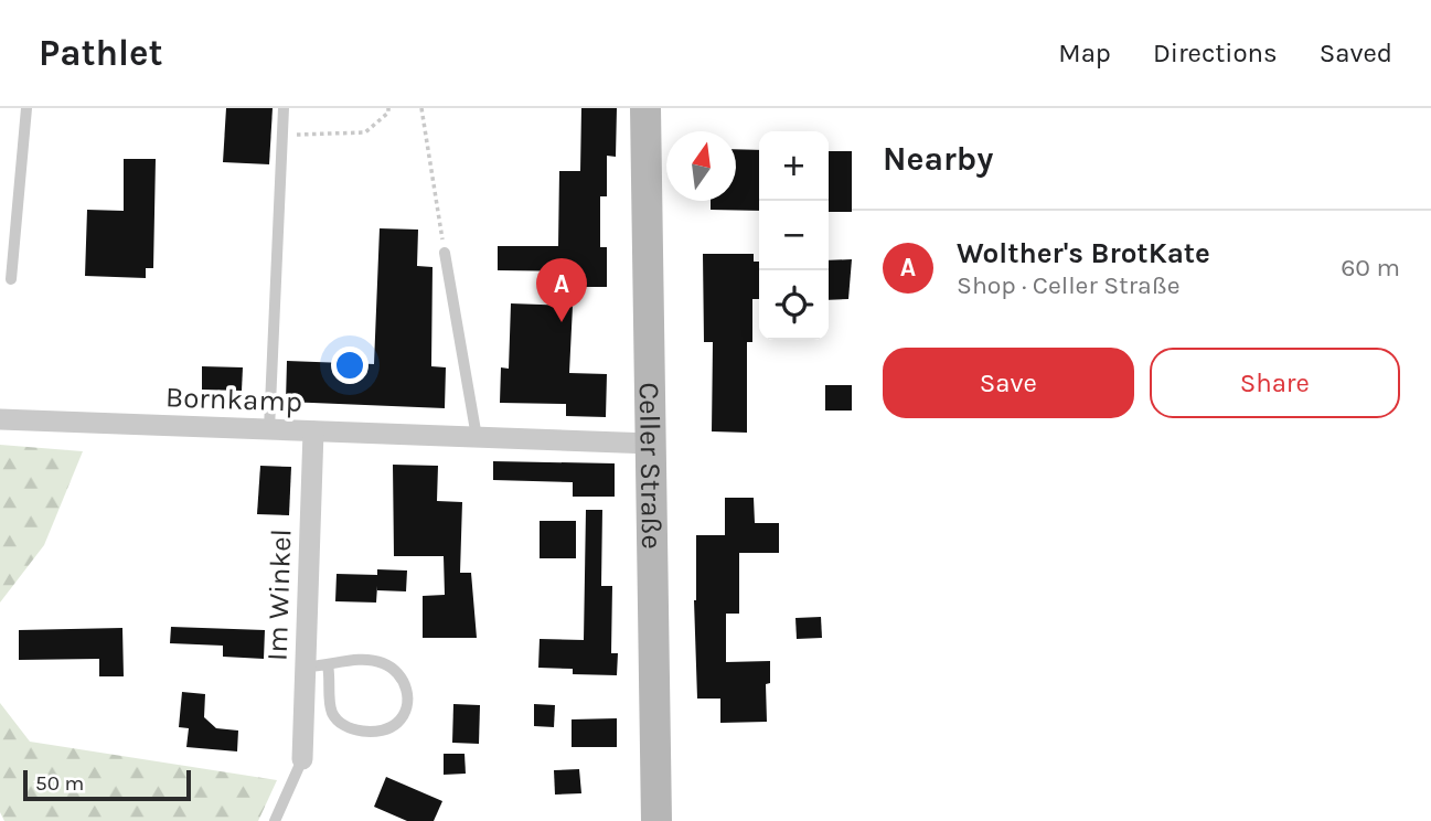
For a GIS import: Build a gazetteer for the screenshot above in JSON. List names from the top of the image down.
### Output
{
  "streets": {
    "main road": ["Celler Straße"],
    "street": ["Bornkamp", "Im Winkel"]
  },
  "crossings": [
    ["Bornkamp", "Celler Straße"],
    ["Bornkamp", "Im Winkel"]
  ],
  "scale_bar": "50 m",
  "north": "top",
  "page": {
    "header": "Pathlet",
    "nav": ["Map", "Directions", "Saved"],
    "heading": "Nearby",
    "map_buttons": ["+", "−"],
    "list": [
      {
        "mark": "A",
        "name": "Wolther's BrotKate",
        "note": "Shop · Celler Straße",
        "value": "60 m"
      }
    ],
    "pins": "A",
    "buttons": ["Save", "Share"],
    "scale": "50 m"
  }
}
